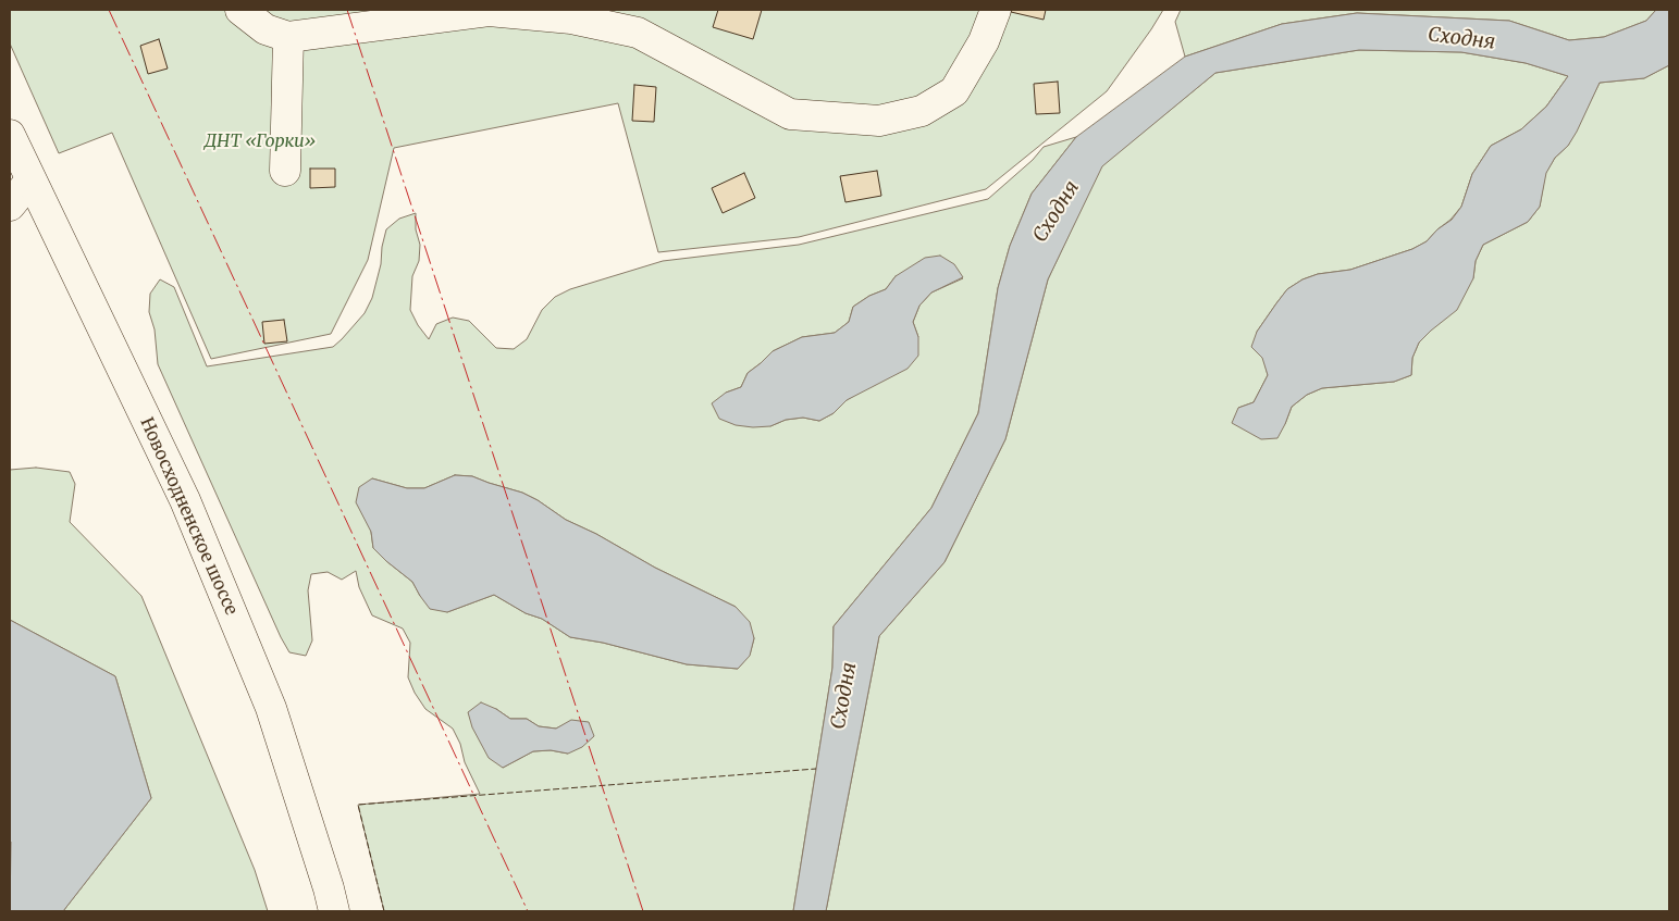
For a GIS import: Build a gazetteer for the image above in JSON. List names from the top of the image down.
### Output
{
  "streets": {
    "main road": ["Новосходненское шоссе"]
  },
  "water": ["Сходня"],
  "parks": ["ДНТ «Горки»"]
}
